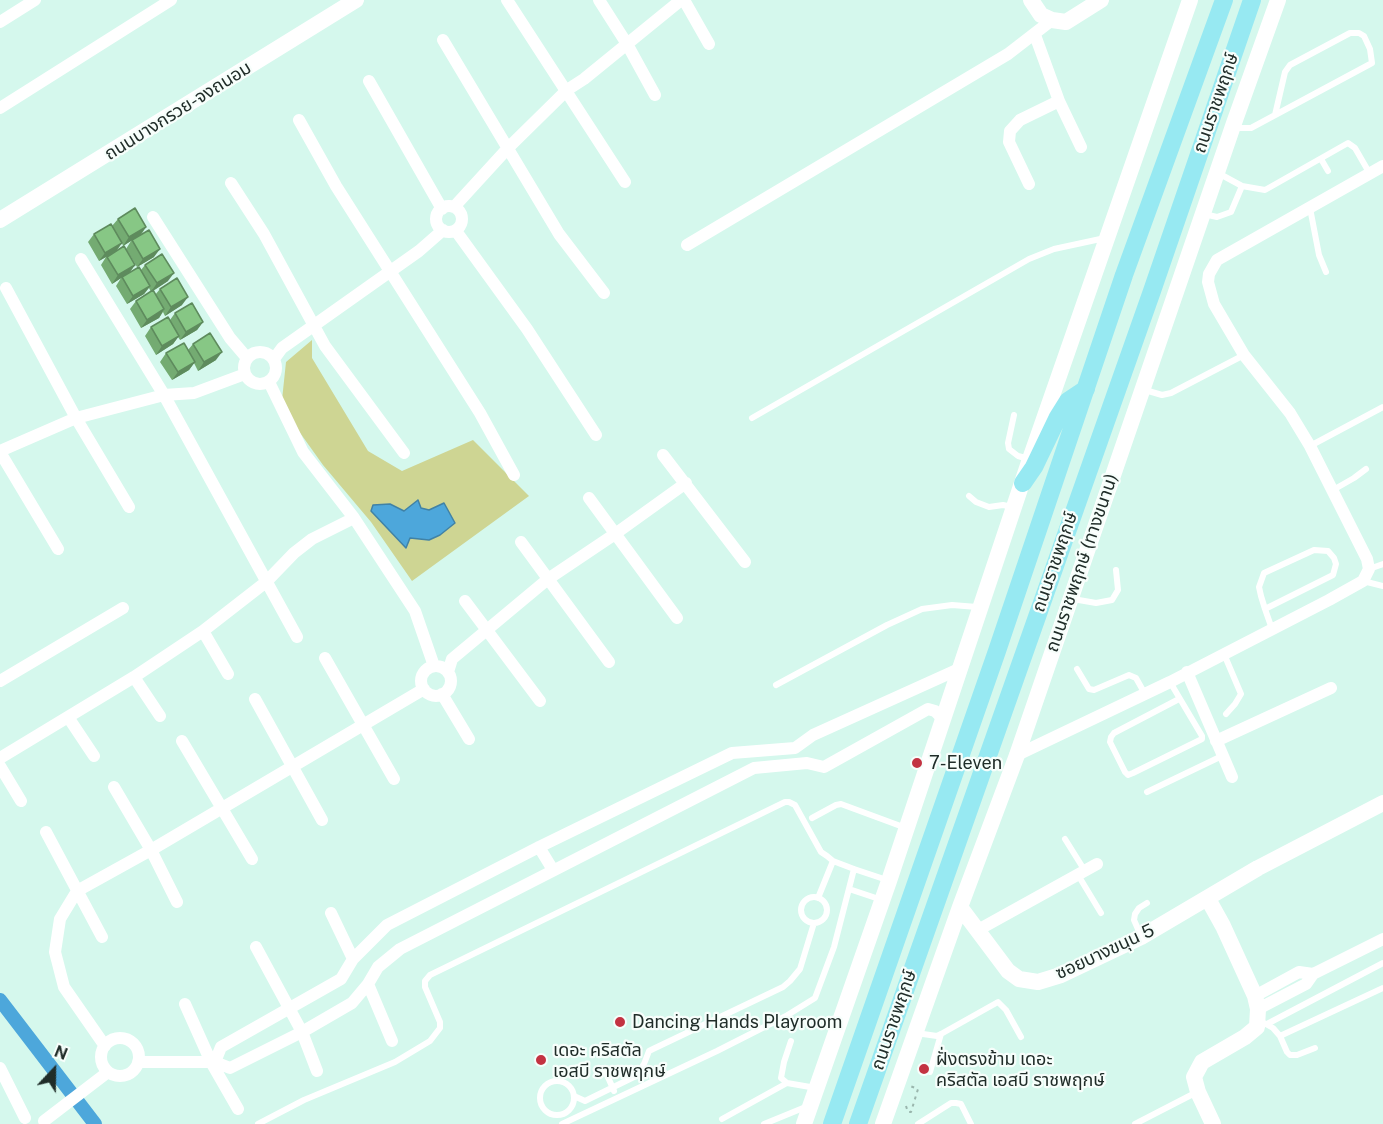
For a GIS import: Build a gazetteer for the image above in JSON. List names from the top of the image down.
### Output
{
  "streets": {
    "main road": [
      "ถนนราชพฤกษ์",
      "ถนนบางกรวย-จงถนอม",
      "ถนนราชพฤกษ์ (ทางขนาน)",
      "ซอยบางขนุน 5"
    ]
  },
  "crossings": [
    ["ถนนราชพฤกษ์ (ทางขนาน)", "ซอยบางขนุน 5"]
  ],
  "places": [
    "7-Eleven",
    "Dancing Hands Playroom",
    "เดอะ คริสตัล เอสบี ราชพฤกษ์",
    "ฝั่งตรงข้าม เดอะ คริสตัล เอสบี ราชพฤกษ์"
  ],
  "north": "top"
}
